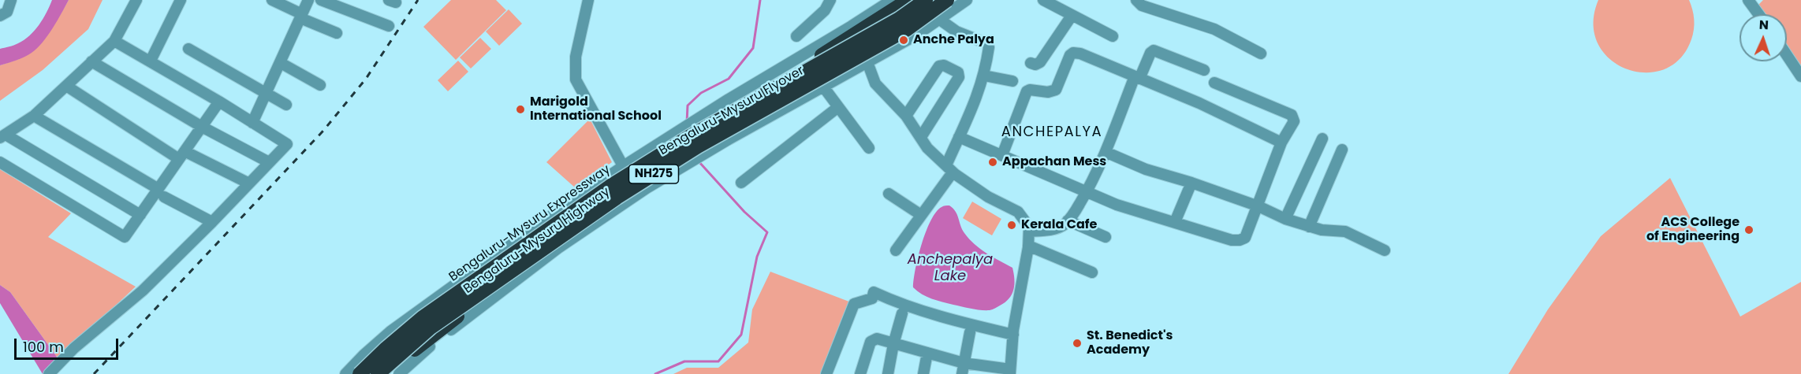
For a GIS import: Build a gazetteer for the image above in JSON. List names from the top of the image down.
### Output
{
  "streets": {
    "highway": [
      "Bengaluru-Mysuru Flyover",
      "NH275",
      "Bengaluru-Mysuru Expressway",
      "Bengaluru-Mysuru Highway"
    ]
  },
  "crossings": [
    ["NH275", "Bengaluru-Mysuru Highway"]
  ],
  "districts": ["ANCHEPALYA"],
  "water": ["Anchepalya Lake"],
  "places": [
    "Anche Palya",
    "Marigold International School",
    "Appachan Mess",
    "Kerala Cafe",
    "ACS College of Engineering",
    "St. Benedict's Academy"
  ],
  "scale_bar": "100 m",
  "north": "top"
}
